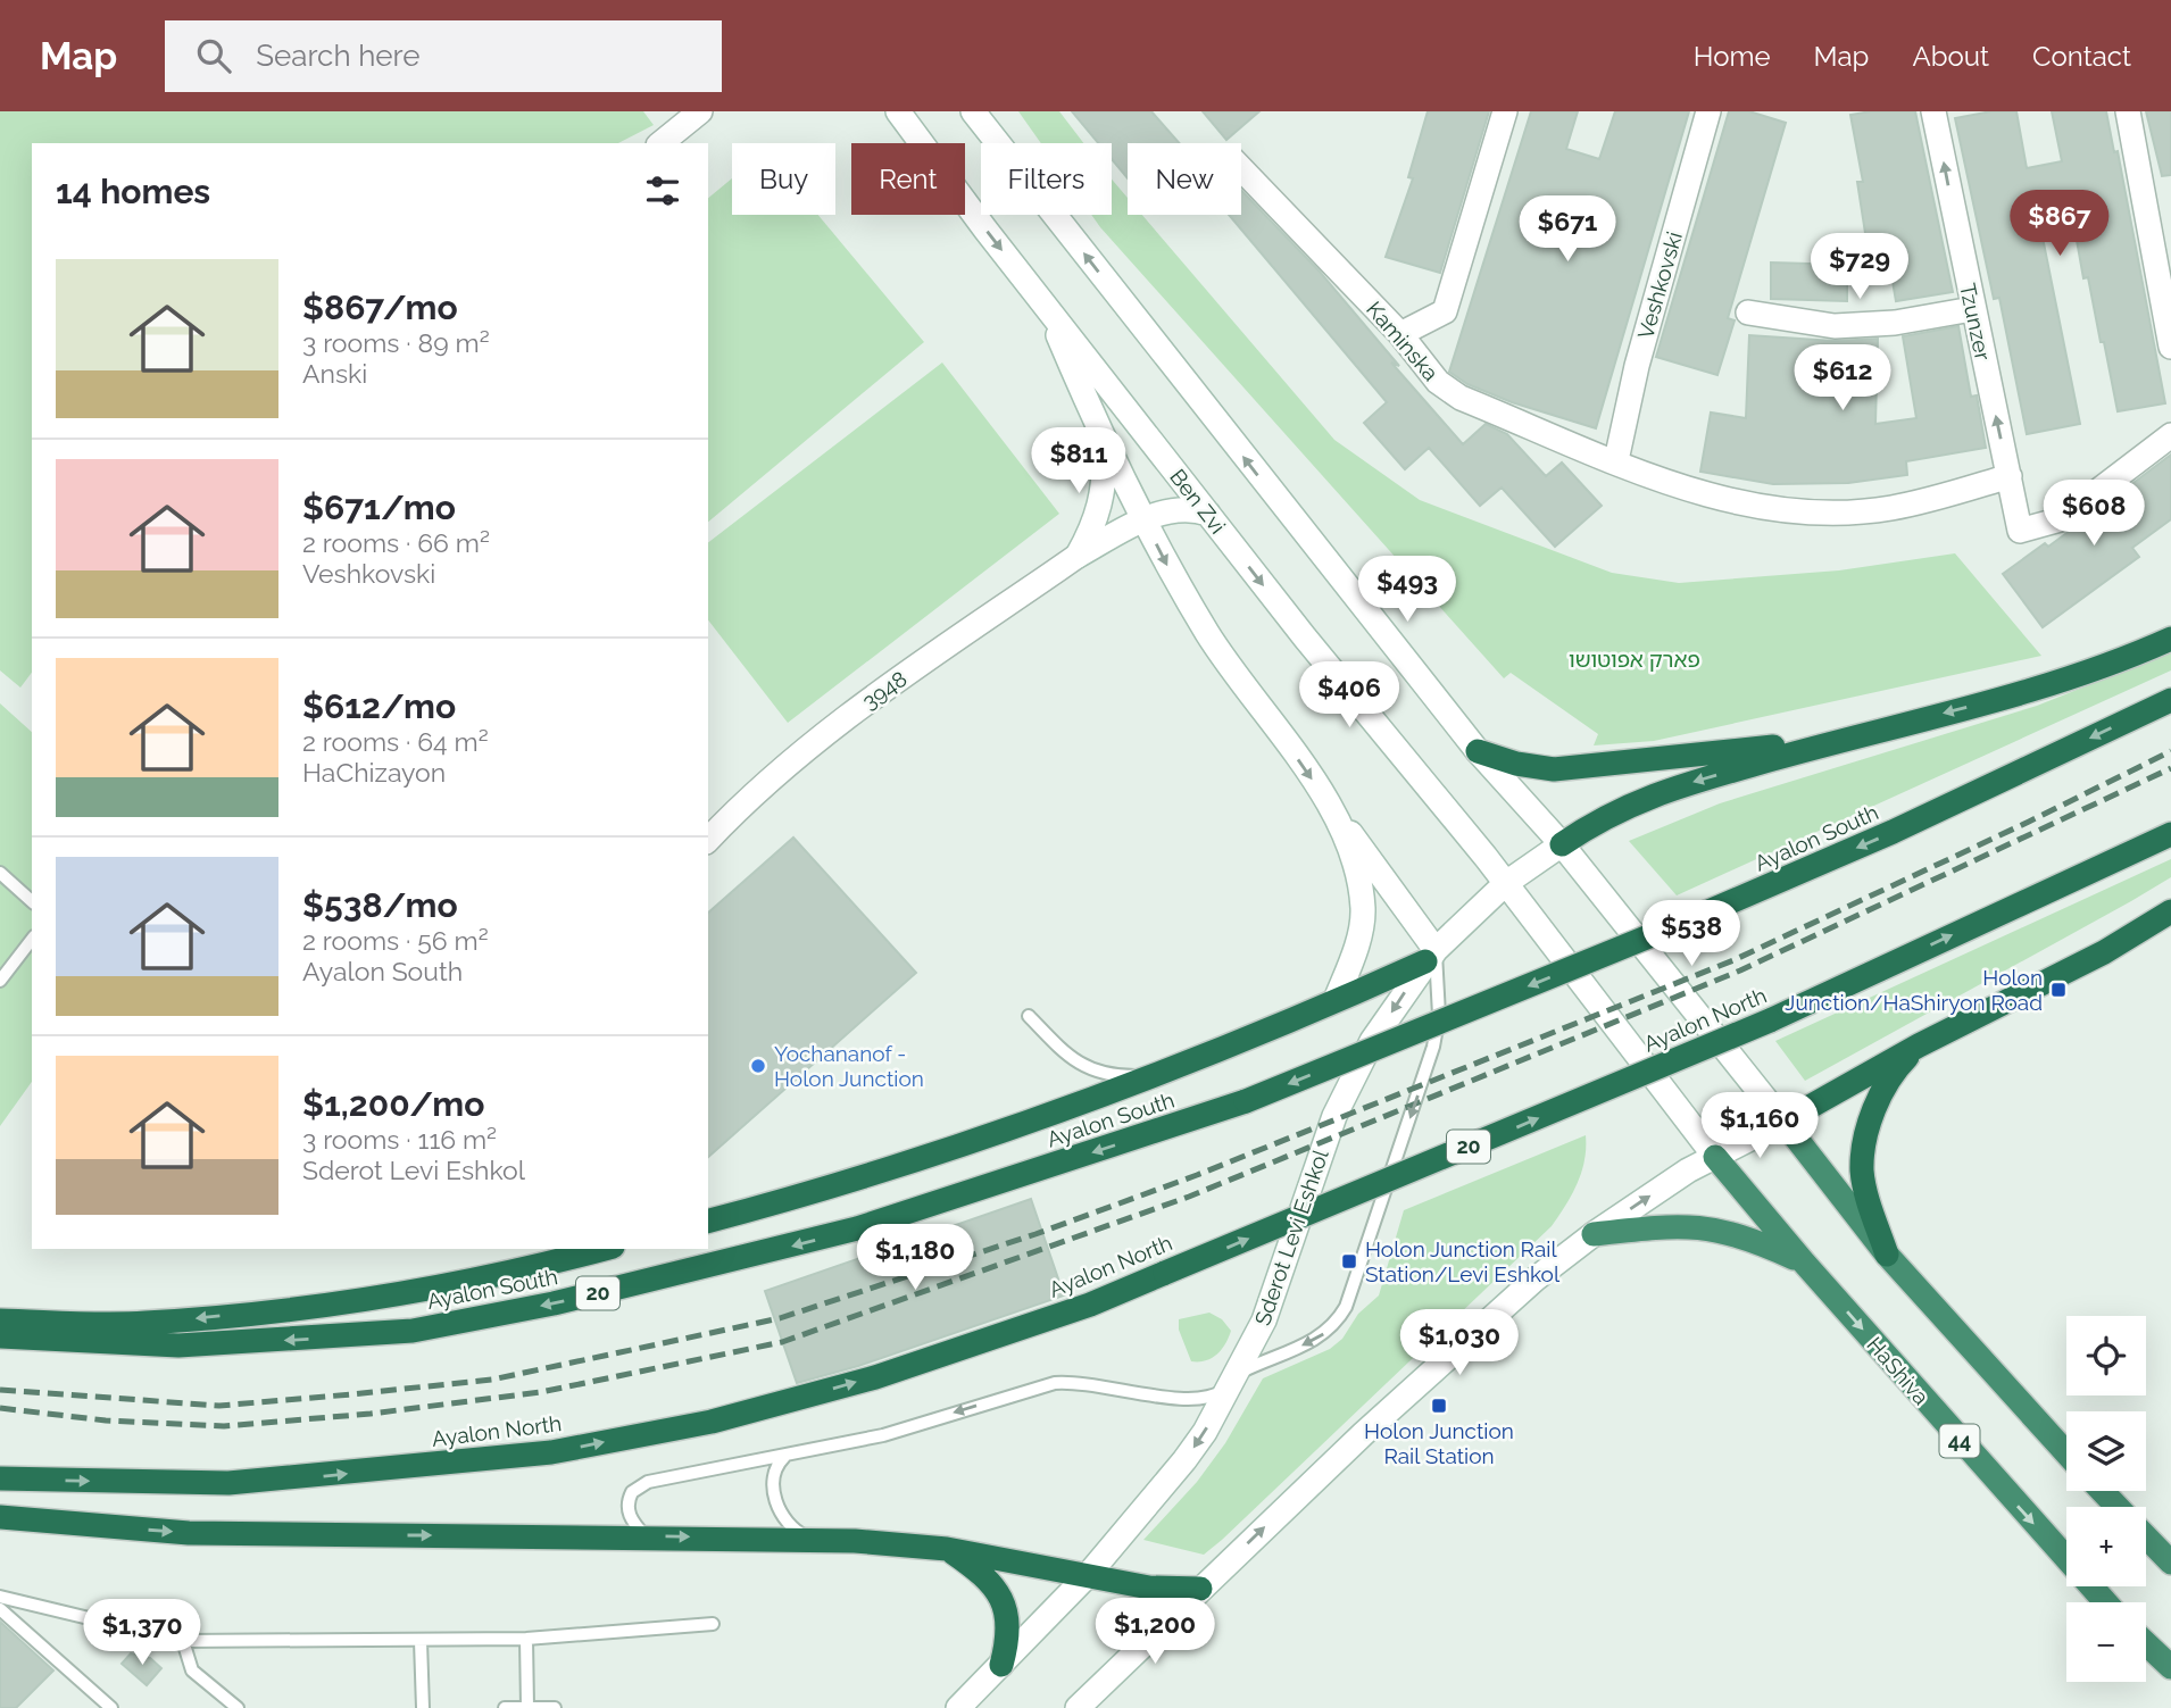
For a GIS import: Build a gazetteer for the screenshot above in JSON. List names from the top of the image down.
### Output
{
  "streets": {
    "highway": [
      "Ayalon South",
      "Ayalon North",
      "20",
      "HaShiva",
      "44"
    ],
    "main road": [
      "Veshkovski",
      "Tzunzer",
      "Kaminska",
      "Ben Zvi",
      "3948",
      "Sderot Levi Eshkol"
    ]
  },
  "crossings": [
    ["Veshkovski", "Kaminska"],
    ["Tzunzer", "Kaminska"],
    ["Ben Zvi", "3948"],
    ["Ben Zvi", "Sderot Levi Eshkol"],
    ["Ben Zvi", "44"],
    ["Sderot Levi Eshkol", "44"],
    ["HaShiva", "44"]
  ],
  "parks": ["פארק אפוטושו"],
  "places": {
    "transit": ["Holon Junction/HaShiryon Road", "Holon Junction Rail Station/Levi Eshkol", "Holon Junction Rail Station"],
    "other": ["Yochananof - Holon Junction"]
  },
  "page": {
    "header": "Map",
    "search": "Search here",
    "nav": [
      "Home",
      "Map",
      "About",
      "Contact"
    ],
    "chip": [
      "Buy",
      "Rent",
      "Filters",
      "New"
    ],
    "heading": "14 homes",
    "price": [
      "$867",
      "$671",
      "$729",
      "$612",
      "$811",
      "$608",
      "$493",
      "$406",
      "$538",
      "$1,160",
      "$1,180",
      "$1,030",
      "$1,200",
      "$1,370"
    ],
    "list": [
      {
        "name": "$867/mo",
        "note": "3 rooms · 89 m² · Anski"
      },
      {
        "name": "$671/mo",
        "note": "2 rooms · 66 m² · Veshkovski"
      },
      {
        "name": "$612/mo",
        "note": "2 rooms · 64 m² · HaChizayon"
      },
      {
        "name": "$538/mo",
        "note": "2 rooms · 56 m² · Ayalon South"
      },
      {
        "name": "$1,200/mo",
        "note": "3 rooms · 116 m² · Sderot Levi Eshkol"
      }
    ],
    "map_buttons": ["+", "−"]
  }
}
